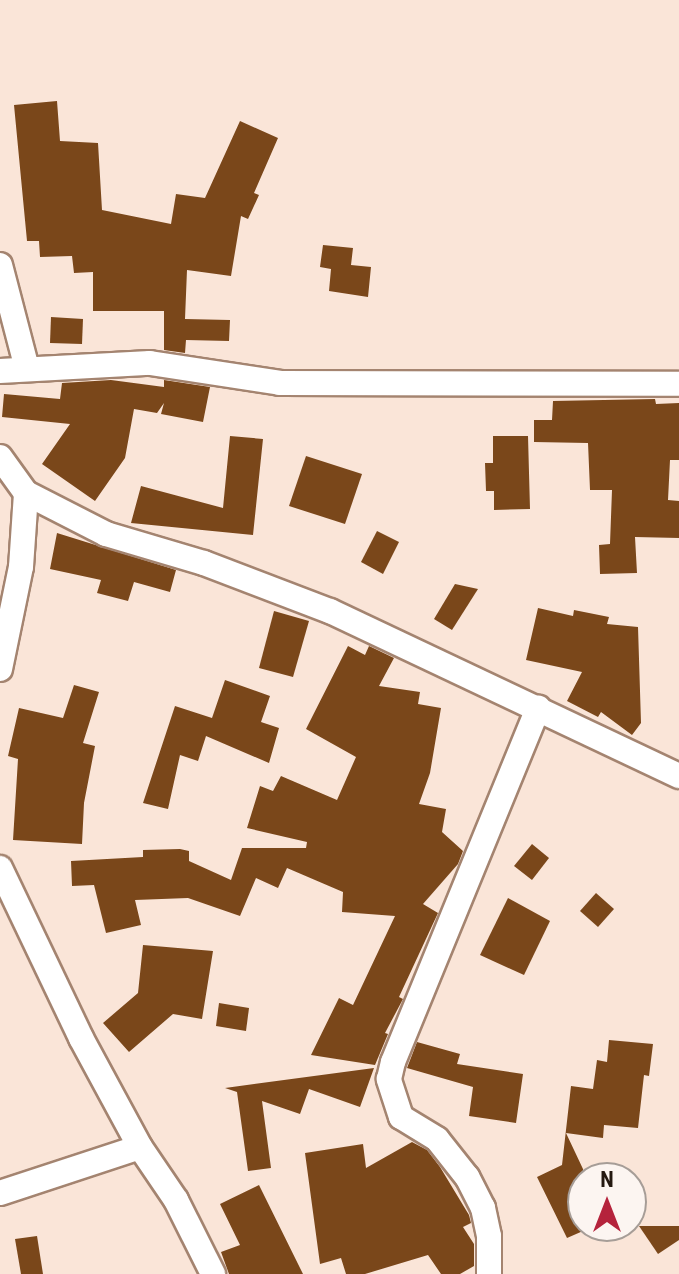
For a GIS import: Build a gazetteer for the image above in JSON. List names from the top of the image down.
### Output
{
  "north": "top"
}
